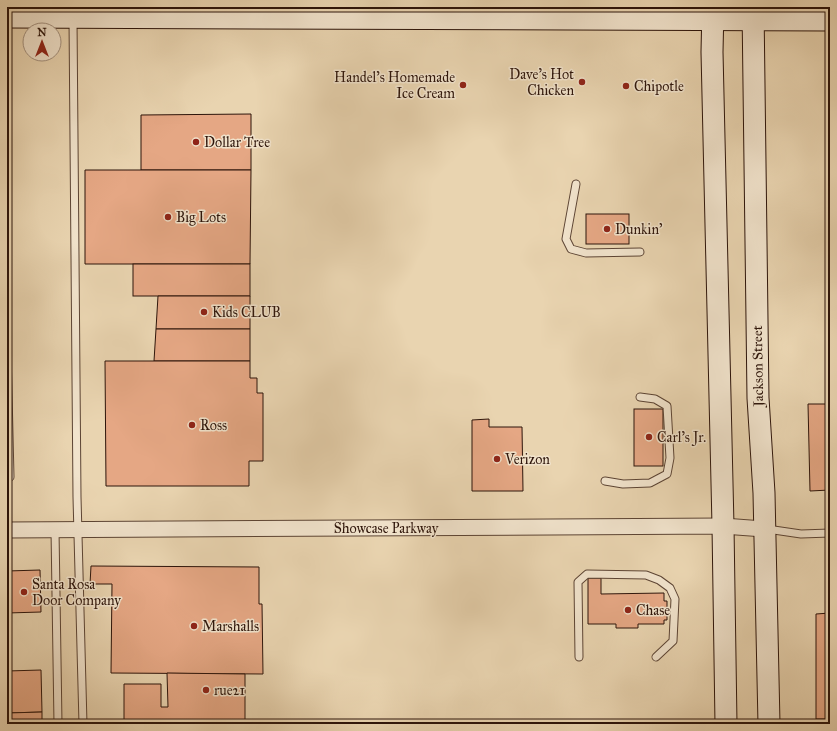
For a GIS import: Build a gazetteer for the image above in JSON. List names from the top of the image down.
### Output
{
  "streets": {
    "main road": ["Jackson Street"],
    "street": ["Showcase Parkway"]
  },
  "crossings": [
    ["Jackson Street", "Showcase Parkway"]
  ],
  "places": [
    "Dave's Hot Chicken",
    "Handel's Homemade Ice Cream",
    "Chipotle",
    "Dollar Tree",
    "Big Lots",
    "Dunkin'",
    "Kids CLUB",
    "Ross",
    "Carl's Jr.",
    "Verizon",
    "Santa Rosa Door Company",
    "Chase",
    "Marshalls",
    "rue21"
  ],
  "north": "top"
}
